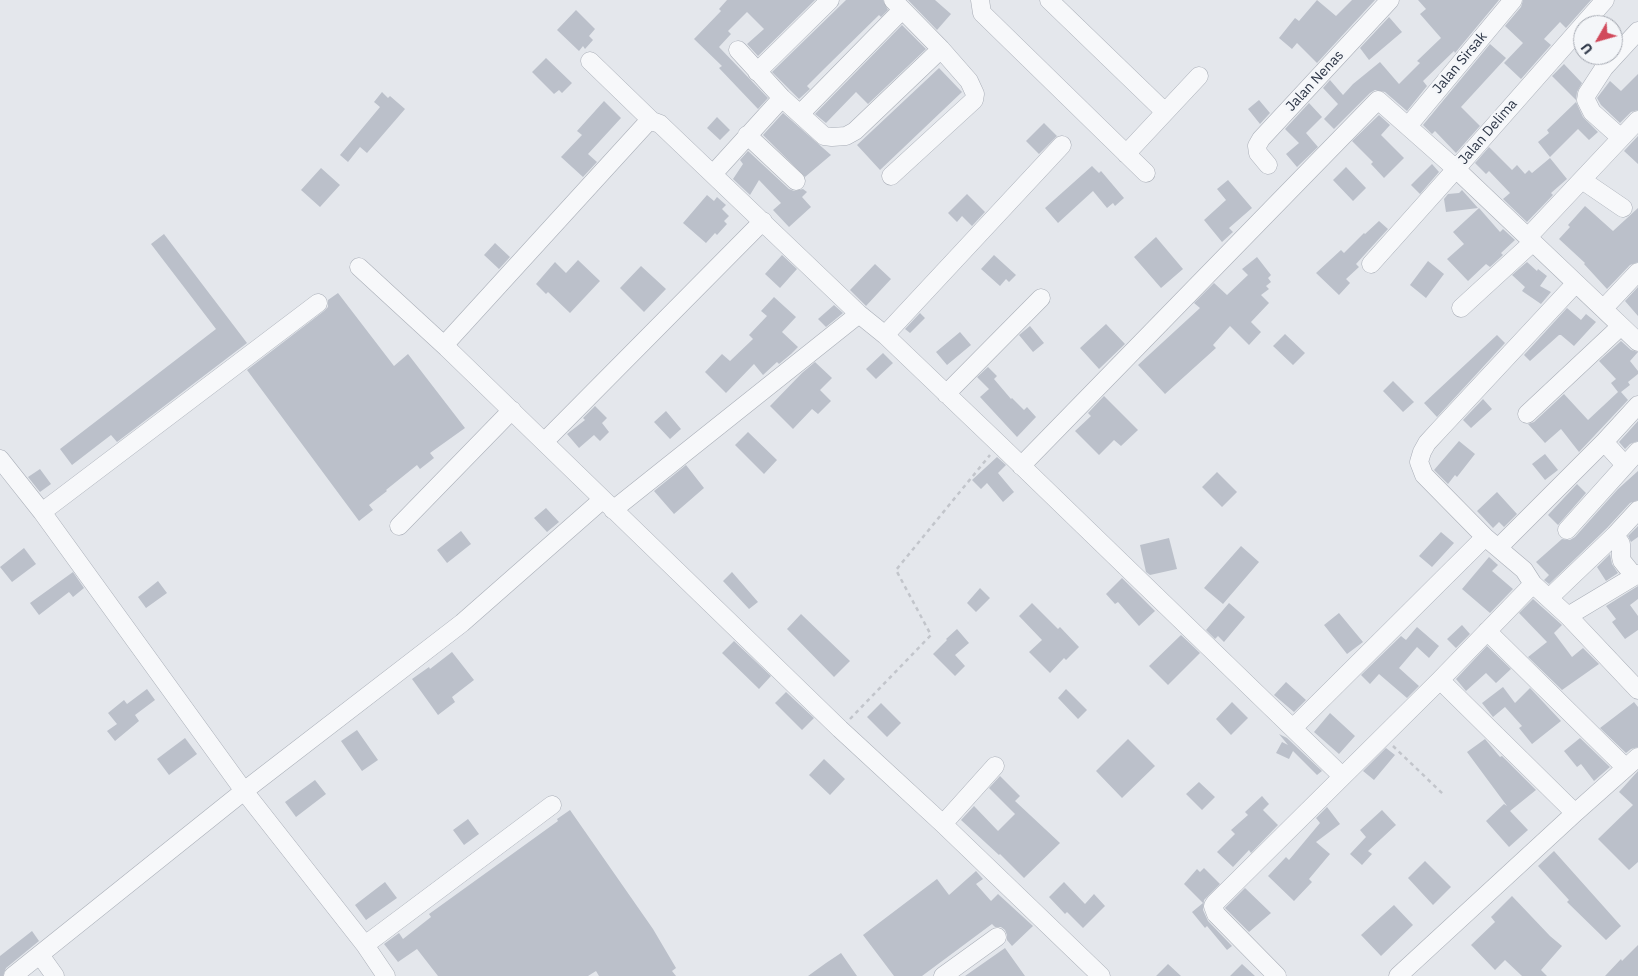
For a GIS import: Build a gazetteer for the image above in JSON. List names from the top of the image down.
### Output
{
  "streets": {
    "street": ["Jalan Sirsak", "Jalan Nenas", "Jalan Delima"]
  },
  "north": "bottom left"
}
